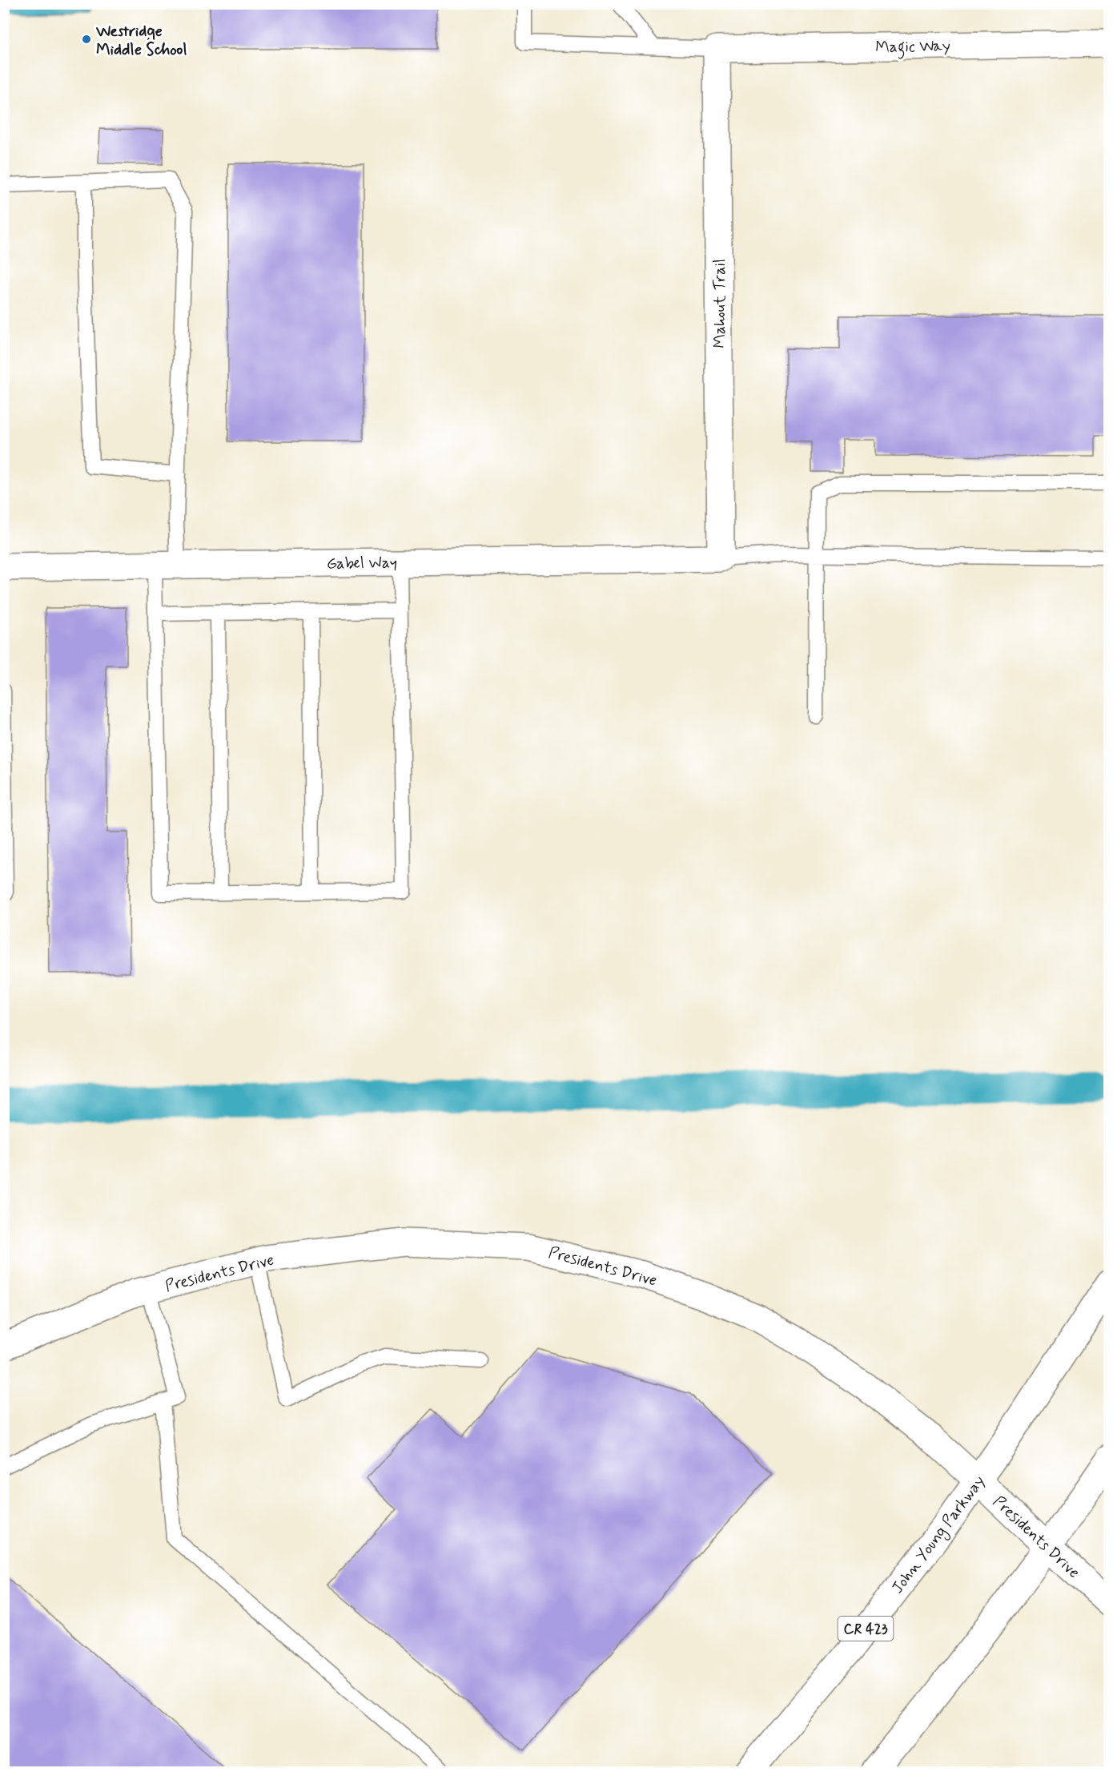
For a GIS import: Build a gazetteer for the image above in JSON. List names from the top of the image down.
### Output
{
  "streets": {
    "main road": [
      "Magic Way",
      "Mahout Trail",
      "Gabel Way",
      "Presidents Drive",
      "John Young Parkway",
      "CR 423"
    ]
  },
  "crossings": [
    ["Magic Way", "Mahout Trail"],
    ["Mahout Trail", "Gabel Way"],
    ["Presidents Drive", "John Young Parkway"]
  ],
  "places": ["Westridge Middle School"]
}
